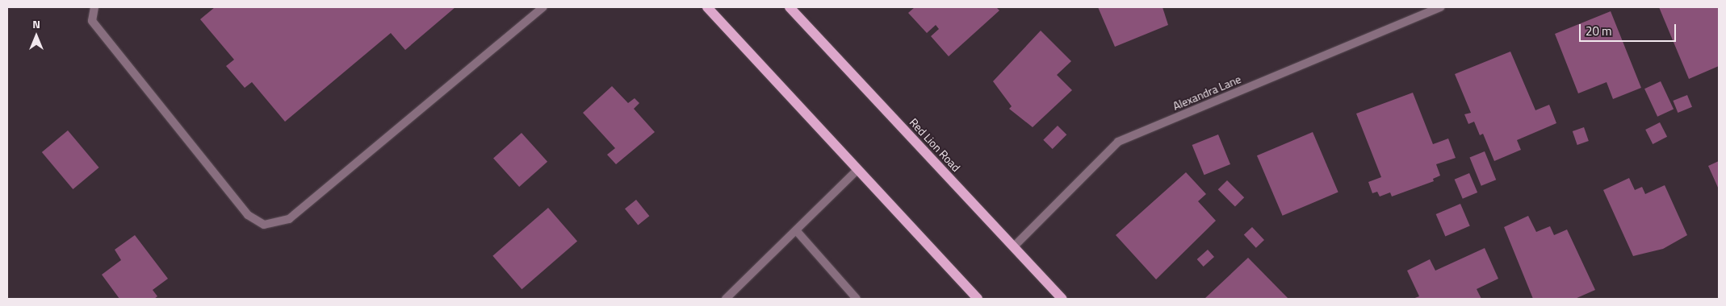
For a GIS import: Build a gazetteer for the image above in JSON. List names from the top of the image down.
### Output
{
  "streets": {
    "main road": ["Red Lion Road"],
    "street": ["Alexandra Lane"]
  },
  "crossings": [
    ["Alexandra Lane", "Red Lion Road"]
  ],
  "scale_bar": "20 m",
  "north": "top"
}
